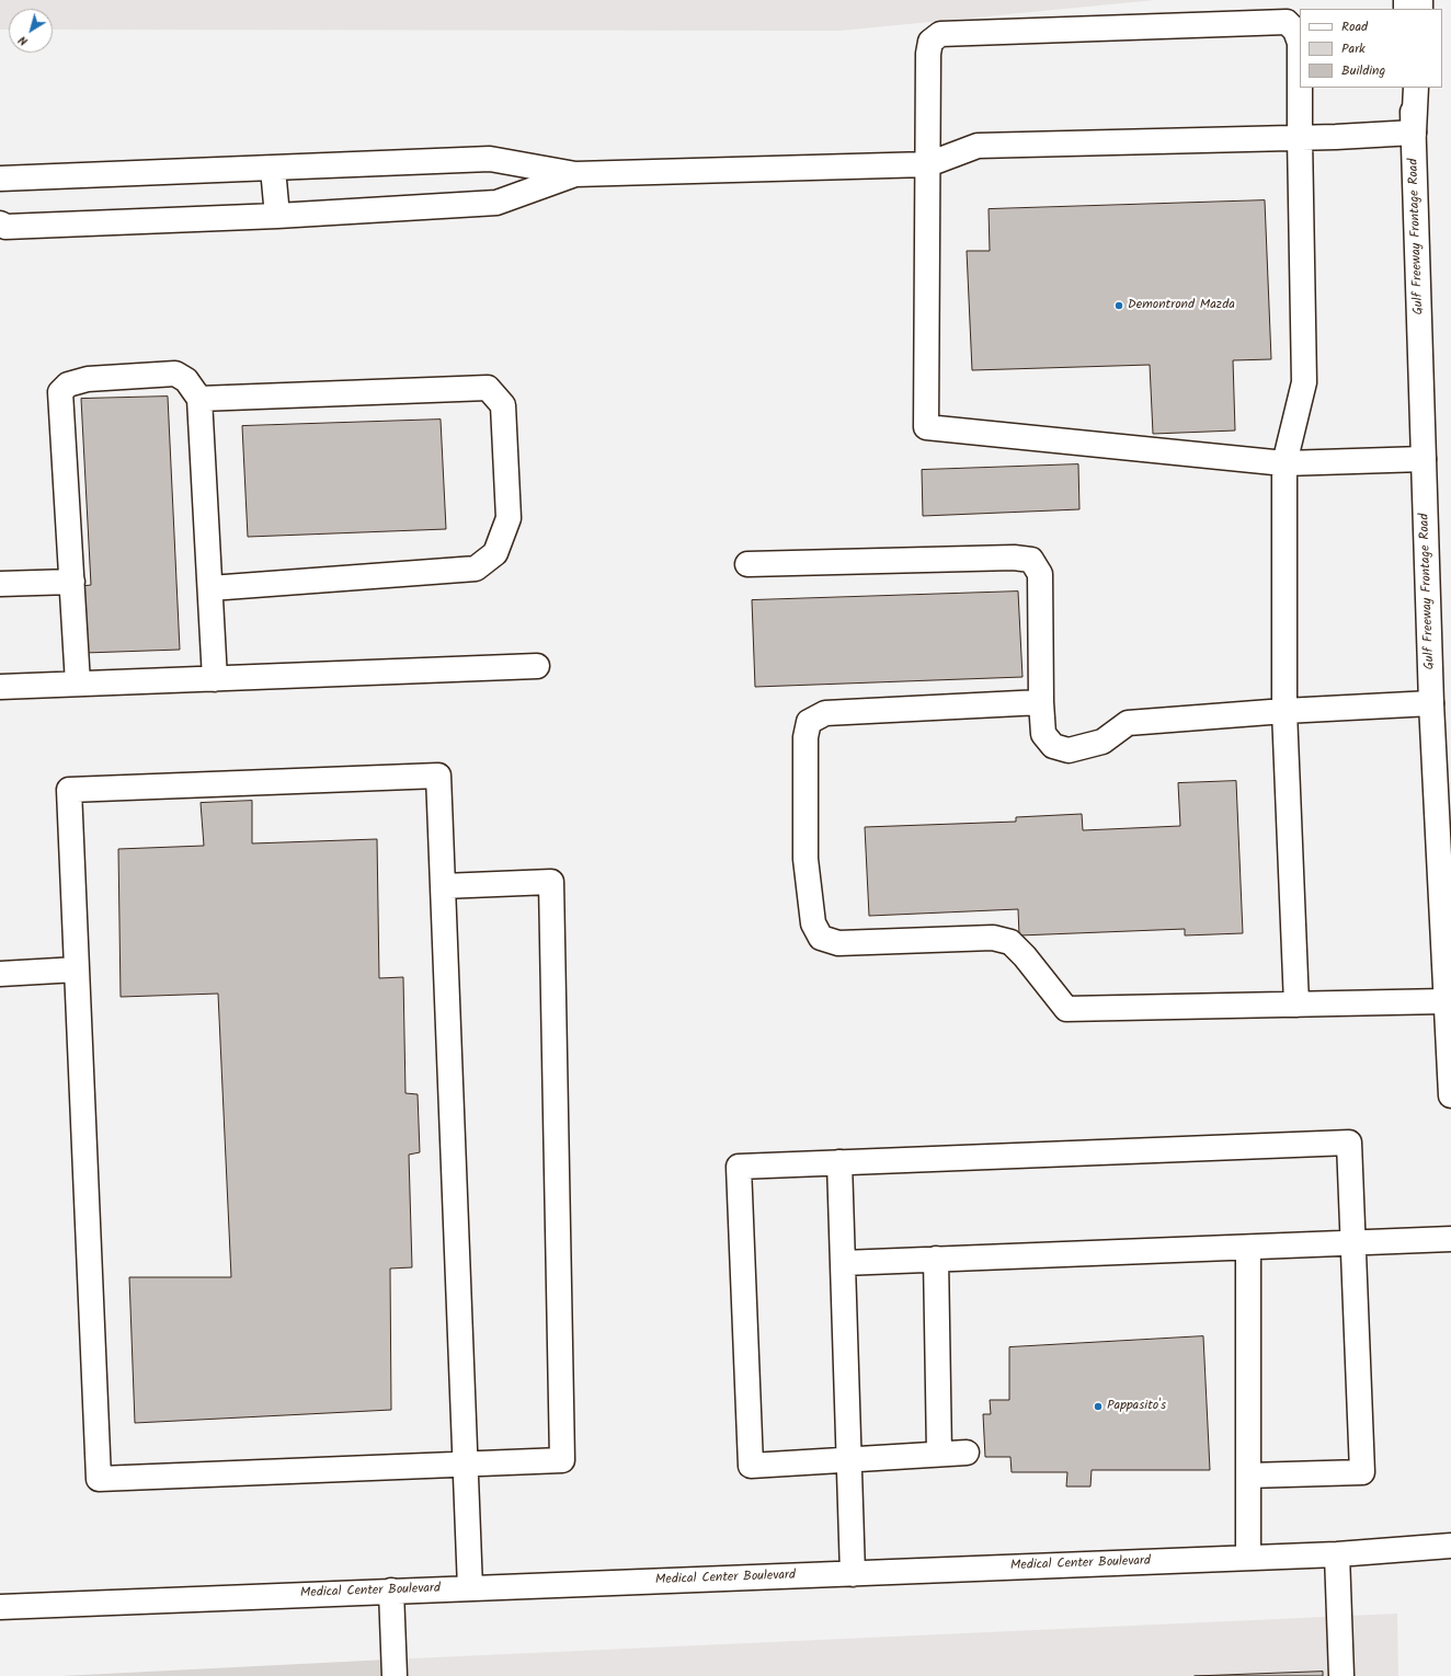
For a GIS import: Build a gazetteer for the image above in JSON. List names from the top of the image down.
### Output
{
  "streets": {
    "main road": ["Gulf Freeway Frontage Road", "Medical Center Boulevard"]
  },
  "places": ["Demontrond Mazda", "Pappasito's"],
  "legend": ["Road", "Park", "Building"],
  "north": "bottom left"
}
